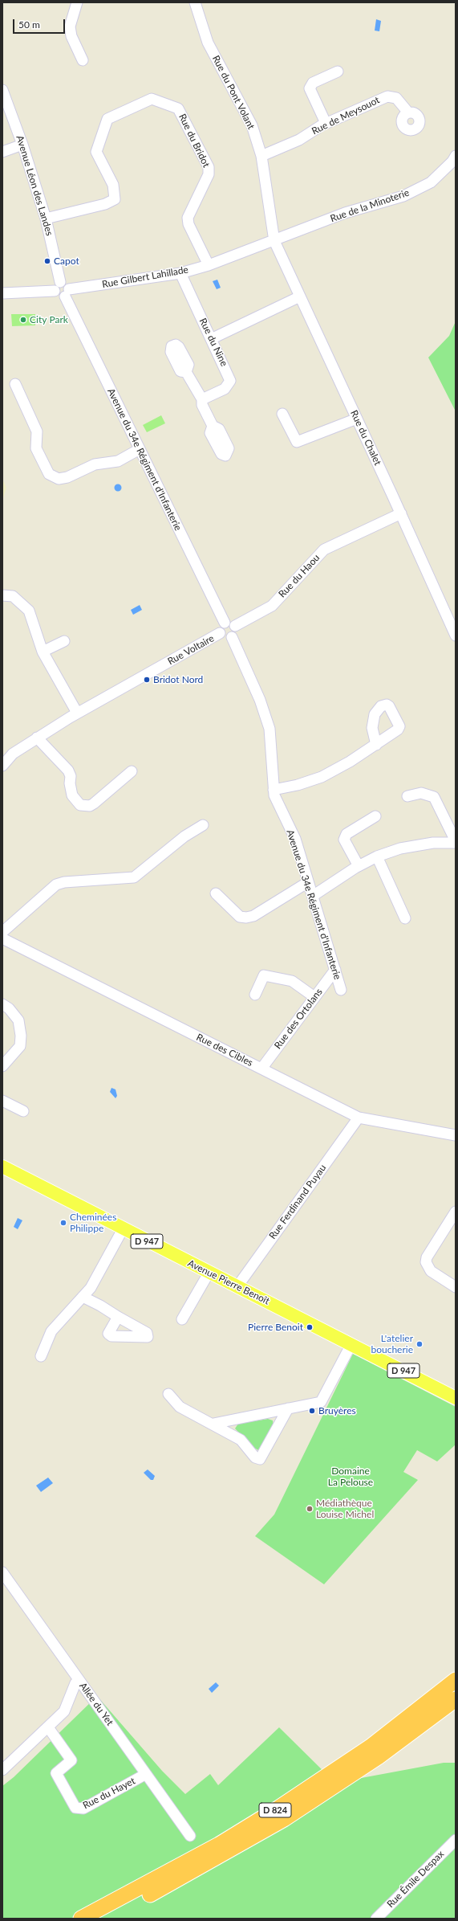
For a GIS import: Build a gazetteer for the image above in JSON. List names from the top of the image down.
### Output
{
  "streets": {
    "highway": ["D 824"],
    "main road": ["D 947", "Avenue Pierre Benoît"],
    "street": [
      "Rue du Pont Volant",
      "Rue de Meysouot",
      "Rue du Bridot",
      "Avenue Léon des Landes",
      "Rue de la Minoterie",
      "Rue Gilbert Lahillade",
      "Rue du Nine",
      "Rue du Chalet",
      "Avenue du 34e Régiment d'Infanterie",
      "Rue du Haou",
      "Rue Voltaire",
      "Rue des Ortolans",
      "Rue des Cibles",
      "Rue Ferdinand Puyau",
      "Allée du Yet",
      "Rue du Hayet",
      "Rue Émile Despax"
    ]
  },
  "crossings": [
    ["Rue du Pont Volant", "Rue de Meysouot"],
    ["Rue du Pont Volant", "Rue de la Minoterie"],
    ["Rue du Pont Volant", "Rue Gilbert Lahillade"],
    ["Rue du Pont Volant", "Rue du Chalet"],
    ["Rue du Bridot", "Avenue Léon des Landes"],
    ["Rue du Bridot", "Rue Gilbert Lahillade"],
    ["Rue de la Minoterie", "Rue Gilbert Lahillade"],
    ["Rue de la Minoterie", "Rue du Chalet"],
    ["Rue Gilbert Lahillade", "Rue du Nine"],
    ["Rue Gilbert Lahillade", "Rue du Chalet"],
    ["Rue Gilbert Lahillade", "Avenue du 34e Régiment d'Infanterie"],
    ["Rue du Chalet", "Rue du Haou"],
    ["Avenue du 34e Régiment d'Infanterie", "Rue du Haou"],
    ["Avenue du 34e Régiment d'Infanterie", "Rue Voltaire"],
    ["Avenue du 34e Régiment d'Infanterie", "Rue des Ortolans"],
    ["Rue du Haou", "Rue Voltaire"],
    ["Rue des Ortolans", "Rue des Cibles"],
    ["Rue des Cibles", "Rue Ferdinand Puyau"],
    ["Rue Ferdinand Puyau", "Avenue Pierre Benoît"],
    ["Allée du Yet", "Rue du Hayet"]
  ],
  "parks": ["Domaine La Pelouse"],
  "places": [
    "Capot",
    "City Park",
    "Bridot Nord",
    "Cheminées Philippe",
    "Pierre Benoit",
    "L'atelier boucherie",
    "Bruyères",
    "Médiathèque Louise Michel"
  ],
  "scale_bar": "50 m"
}
